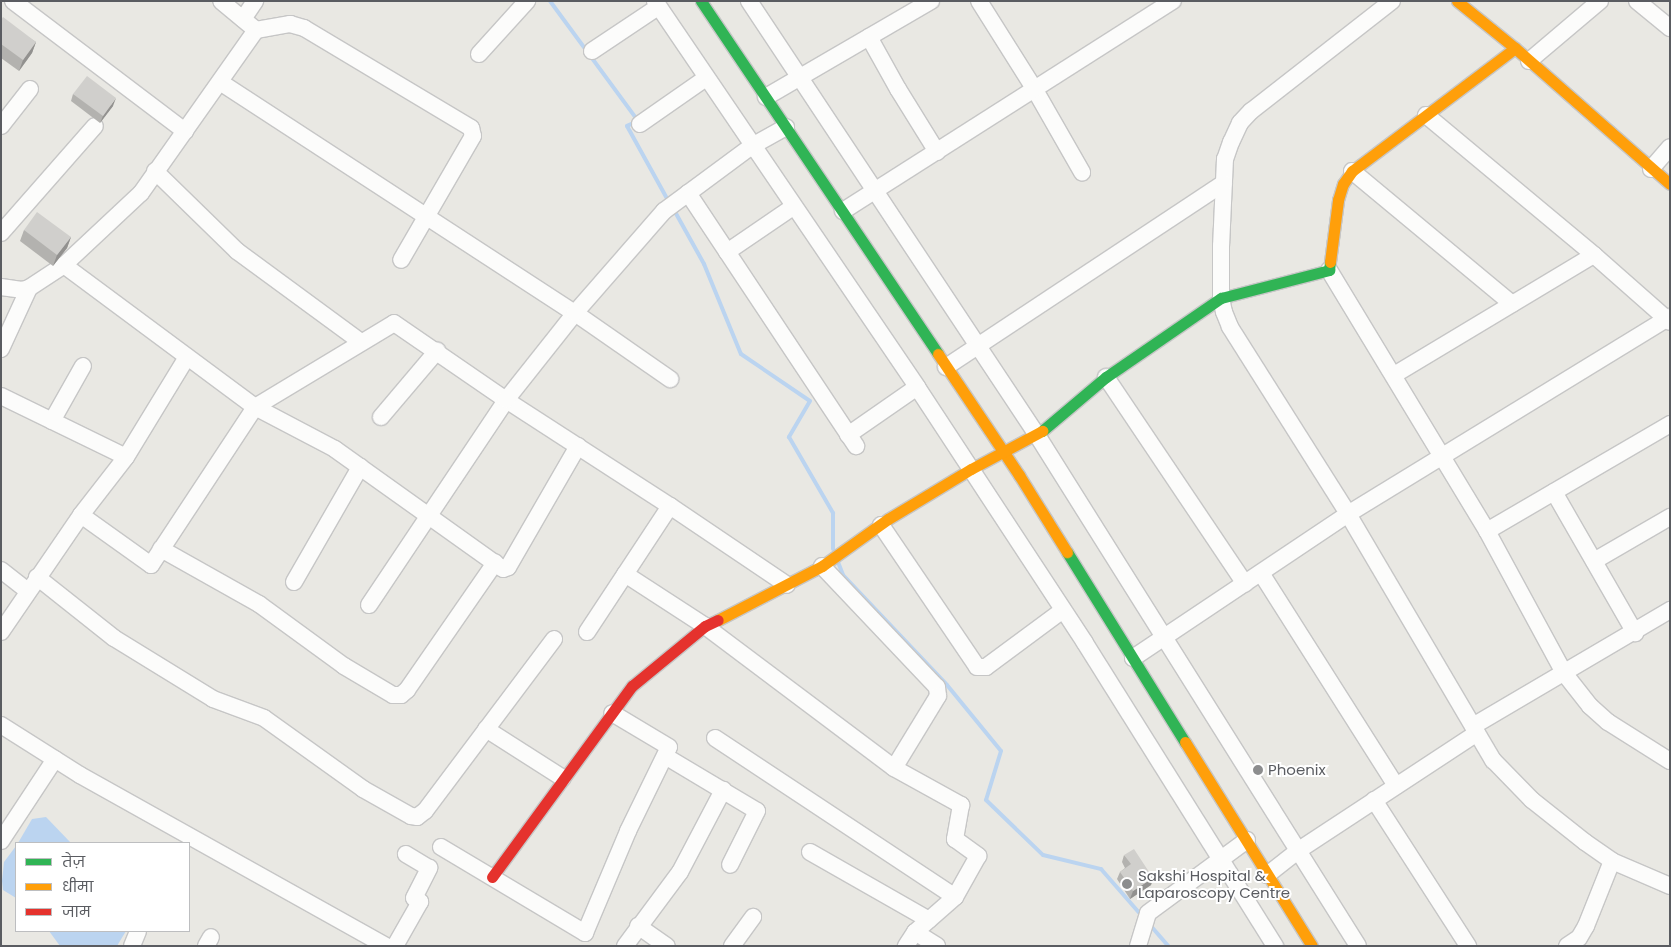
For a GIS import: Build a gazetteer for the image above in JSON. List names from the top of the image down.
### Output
{
  "places": ["Phoenix", "Sakshi Hospital & Laparoscopy Centre"],
  "legend": ["तेज़", "धीमा", "जाम"]
}
